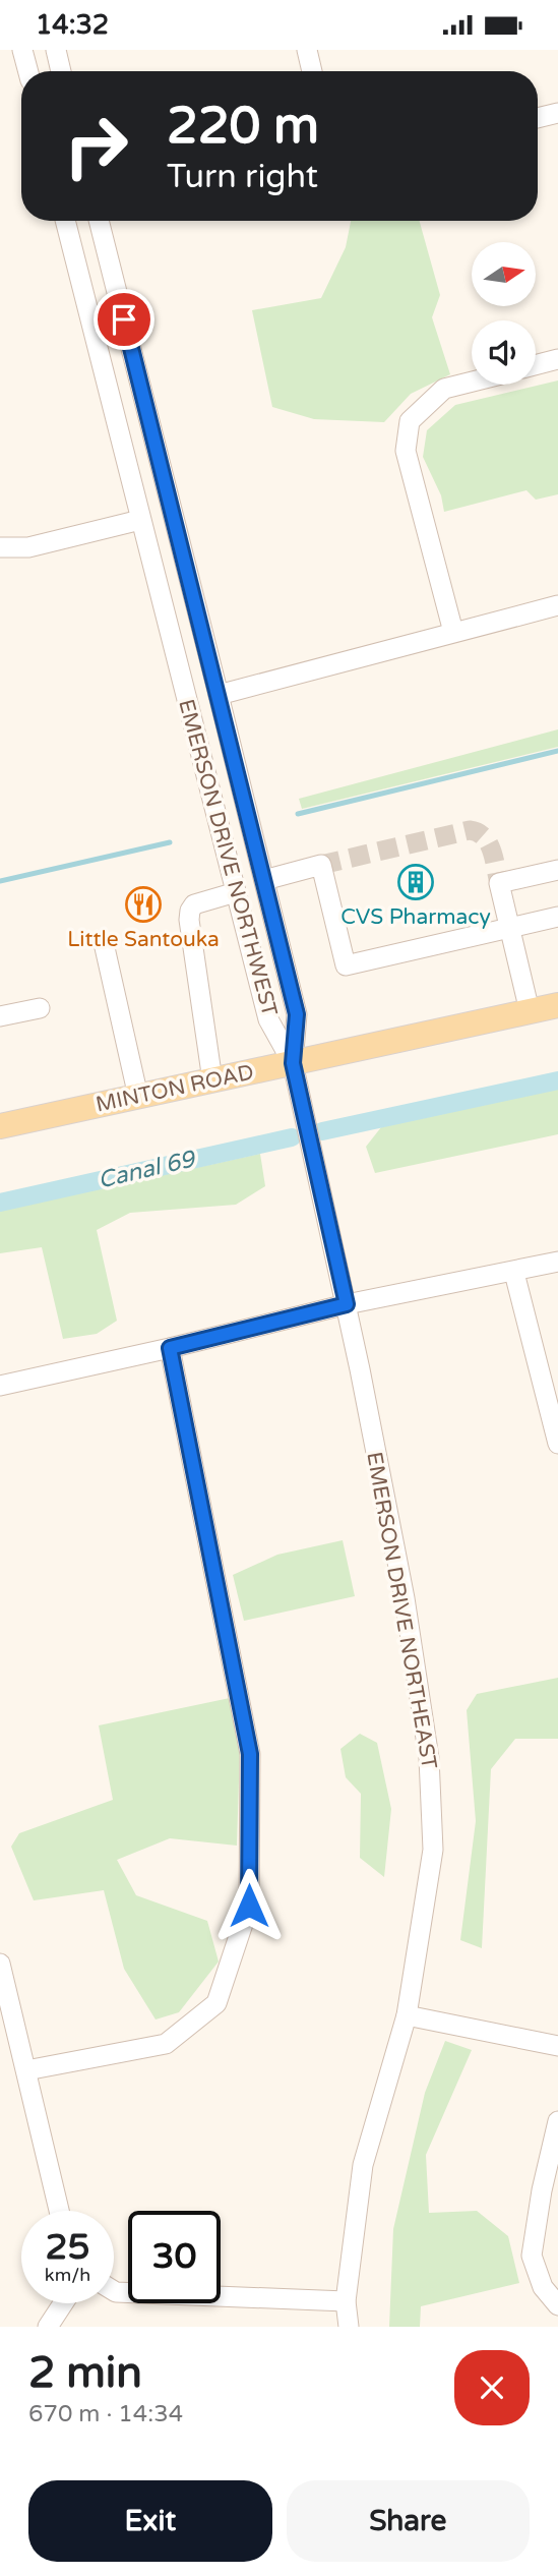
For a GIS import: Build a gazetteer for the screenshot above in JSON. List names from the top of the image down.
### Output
{
  "streets": {
    "main road": ["MINTON ROAD"],
    "street": ["EMERSON DRIVE NORTHWEST", "EMERSON DRIVE NORTHEAST"]
  },
  "crossings": [
    ["EMERSON DRIVE NORTHWEST", "MINTON ROAD"],
    ["EMERSON DRIVE NORTHWEST", "EMERSON DRIVE NORTHEAST"],
    ["MINTON ROAD", "EMERSON DRIVE NORTHEAST"]
  ],
  "water": ["Canal 69"],
  "places": {
    "building": ["CVS Pharmacy"],
    "restaurant": ["Little Santouka"]
  },
  "north": "right",
  "page": {
    "status": "14:32",
    "turn": ["220 m", "Turn right"],
    "speed": "25 km/h",
    "limit": "30",
    "heading": ["2 min", "670 m · 14:34"],
    "buttons": ["Exit", "Share"]
  }
}
